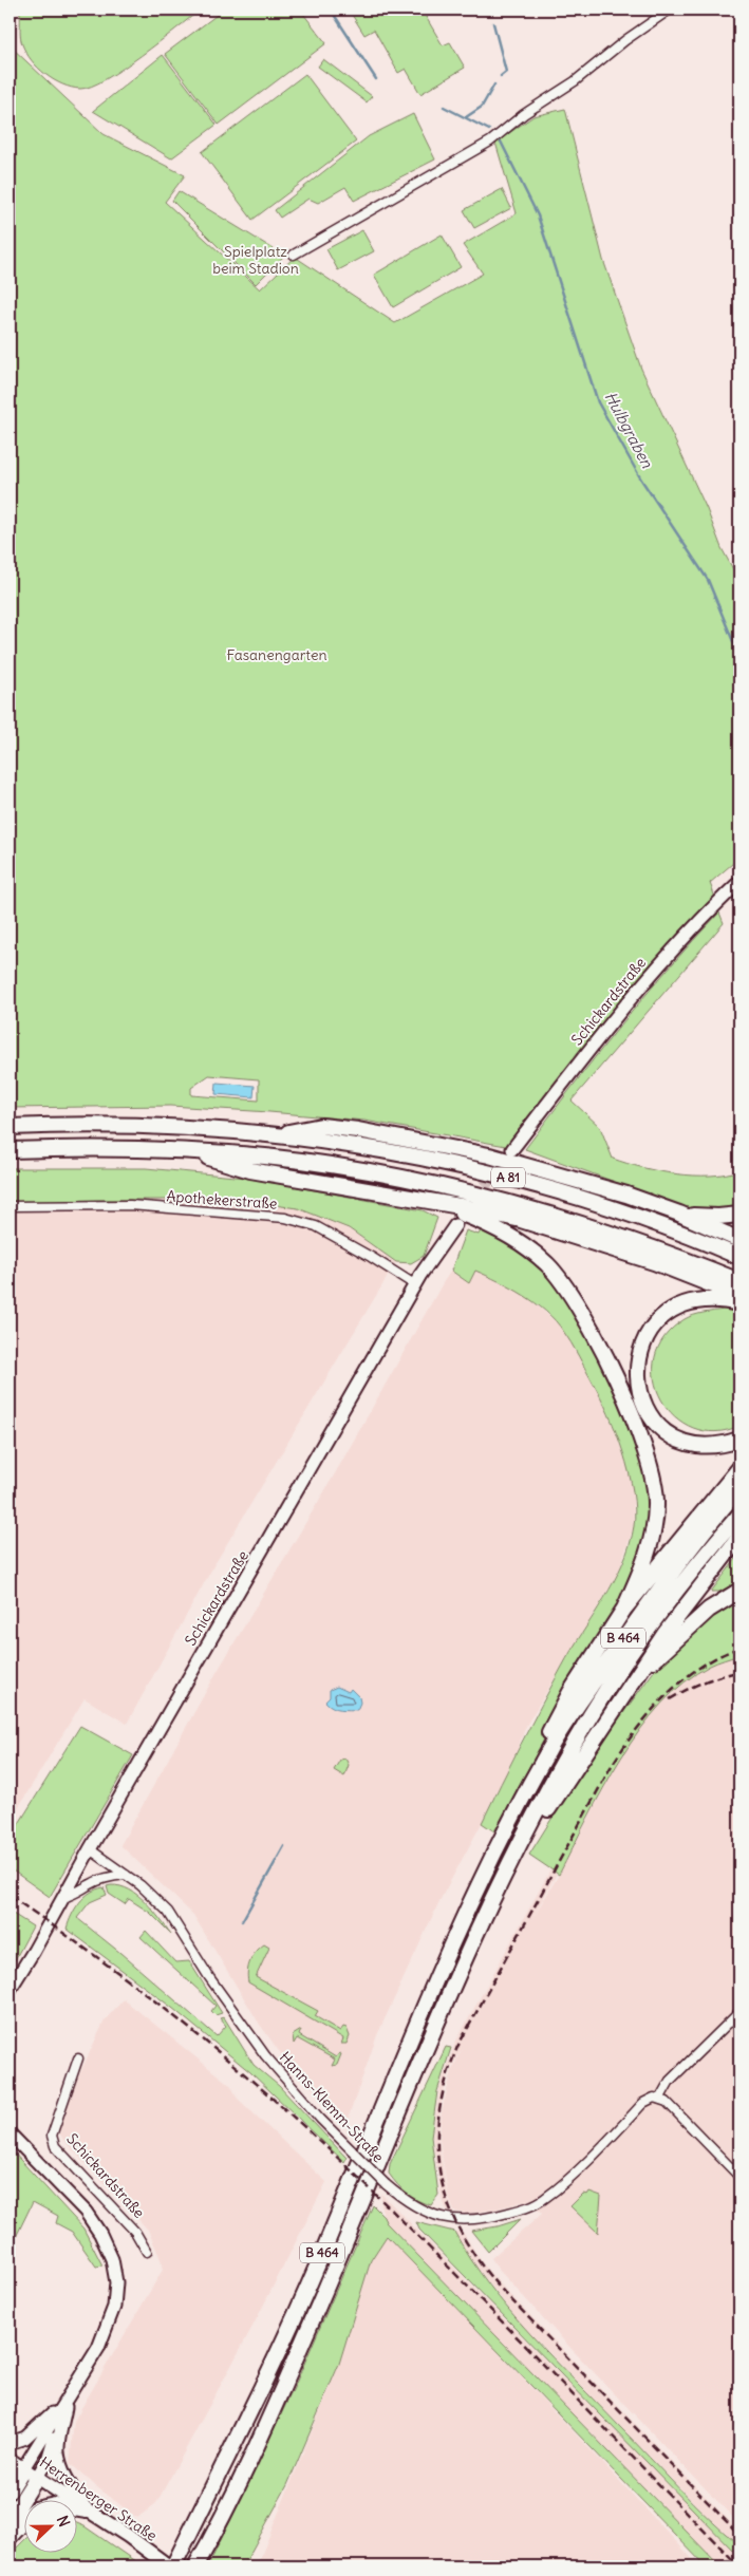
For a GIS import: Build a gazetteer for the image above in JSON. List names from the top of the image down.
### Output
{
  "streets": {
    "highway": ["A 81", "B 464"],
    "main road": ["Herrenberger Straße"],
    "street": ["Schickardstraße", "Apothekerstraße", "Hanns-Klemm-Straße"]
  },
  "crossings": [
    ["Schickardstraße", "Apothekerstraße"],
    ["Schickardstraße", "Hanns-Klemm-Straße"],
    ["B 464", "Herrenberger Straße"]
  ],
  "water": ["Hulbgraben"],
  "parks": ["Spielplatz beim Stadion", "Fasanengarten"],
  "north": "right"
}
